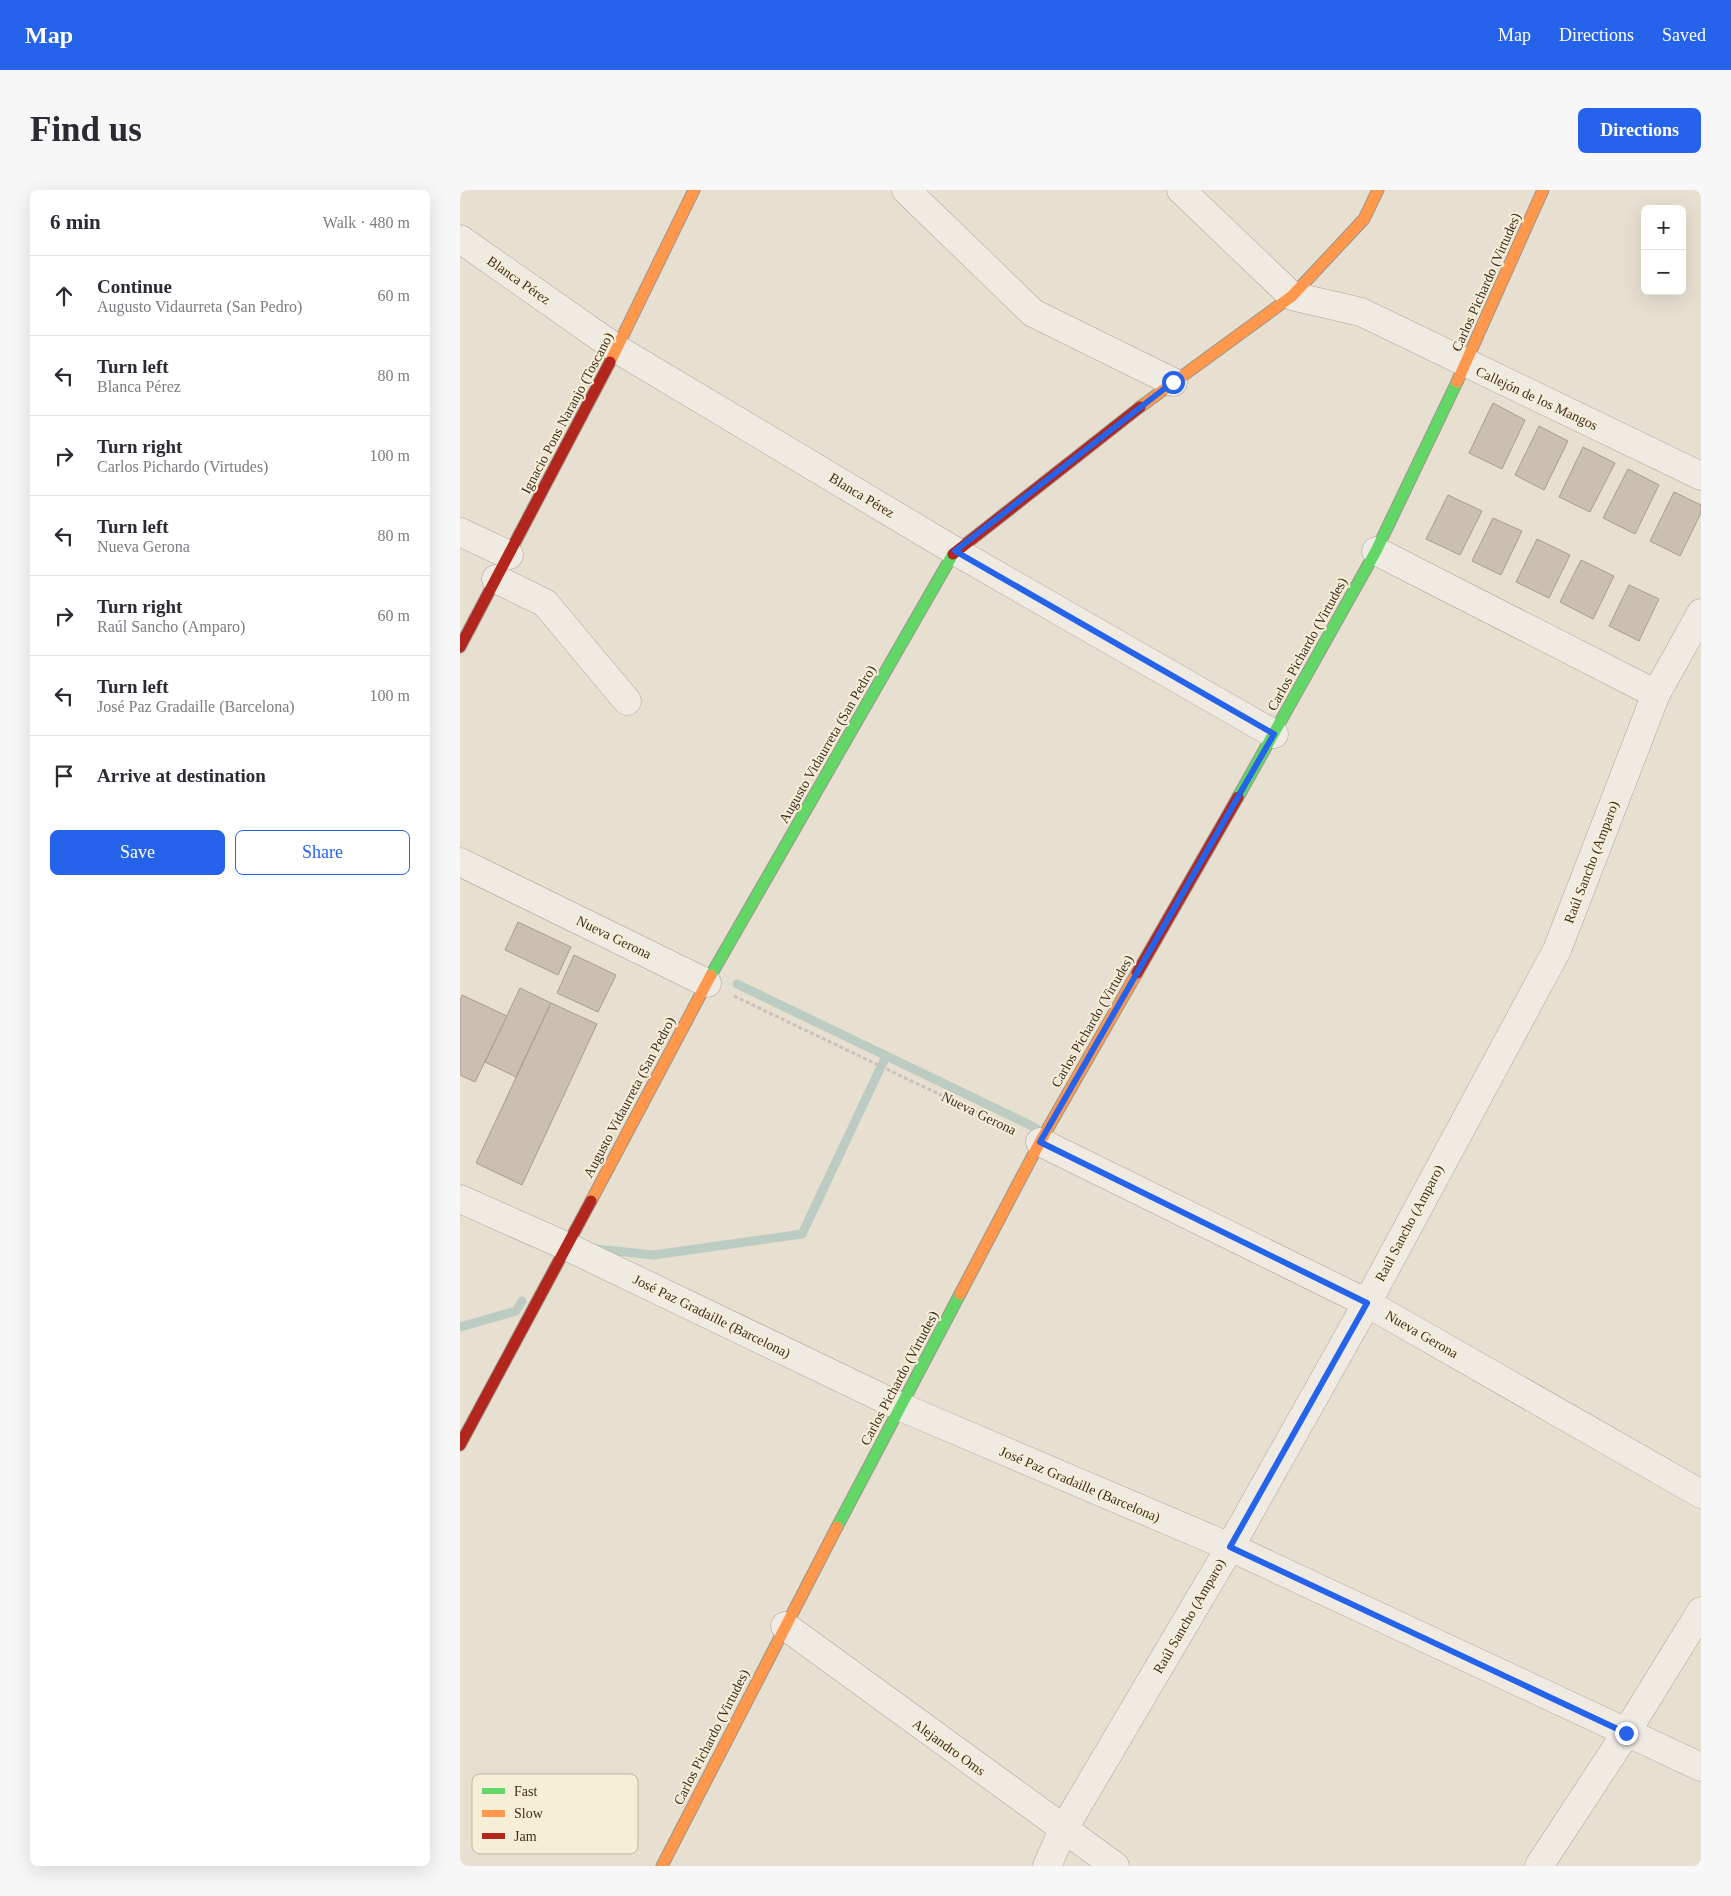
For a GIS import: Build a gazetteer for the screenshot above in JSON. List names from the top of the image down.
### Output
{
  "streets": {
    "street": [
      "Blanca Pérez",
      "Carlos Pichardo (Virtudes)",
      "Callejón de los Mangos",
      "Ignacio Pons Naranjo (Toscano)",
      "Augusto Vidaurreta (San Pedro)",
      "Raúl Sancho (Amparo)",
      "Nueva Gerona",
      "José Paz Gradaille (Barcelona)",
      "Alejandro Oms"
    ]
  },
  "crossings": [
    ["Blanca Pérez", "Carlos Pichardo (Virtudes)"],
    ["Blanca Pérez", "Ignacio Pons Naranjo (Toscano)"],
    ["Blanca Pérez", "Augusto Vidaurreta (San Pedro)"],
    ["Carlos Pichardo (Virtudes)", "Callejón de los Mangos"],
    ["Carlos Pichardo (Virtudes)", "Nueva Gerona"],
    ["Carlos Pichardo (Virtudes)", "José Paz Gradaille (Barcelona)"],
    ["Carlos Pichardo (Virtudes)", "Alejandro Oms"],
    ["Callejón de los Mangos", "Augusto Vidaurreta (San Pedro)"],
    ["Augusto Vidaurreta (San Pedro)", "Nueva Gerona"],
    ["Augusto Vidaurreta (San Pedro)", "José Paz Gradaille (Barcelona)"],
    ["Raúl Sancho (Amparo)", "Nueva Gerona"],
    ["Raúl Sancho (Amparo)", "José Paz Gradaille (Barcelona)"],
    ["Raúl Sancho (Amparo)", "Alejandro Oms"]
  ],
  "legend": ["Fast", "Slow", "Jam"],
  "page": {
    "header": "Map",
    "nav": ["Map", "Directions", "Saved"],
    "buttons": [
      "Directions",
      ["Save", "Share"]
    ],
    "title": "Find us",
    "heading": ["6 min", "Walk · 480 m"],
    "map_buttons": ["+", "−"],
    "list": [
      ["Continue", "Augusto Vidaurreta (San Pedro)", "60 m"],
      ["Turn left", "Blanca Pérez", "80 m"],
      ["Turn right", "Carlos Pichardo (Virtudes)", "100 m"],
      ["Turn left", "Nueva Gerona", "80 m"],
      ["Turn right", "Raúl Sancho (Amparo)", "60 m"],
      ["Turn left", "José Paz Gradaille (Barcelona)", "100 m"],
      "Arrive at destination"
    ]
  }
}
